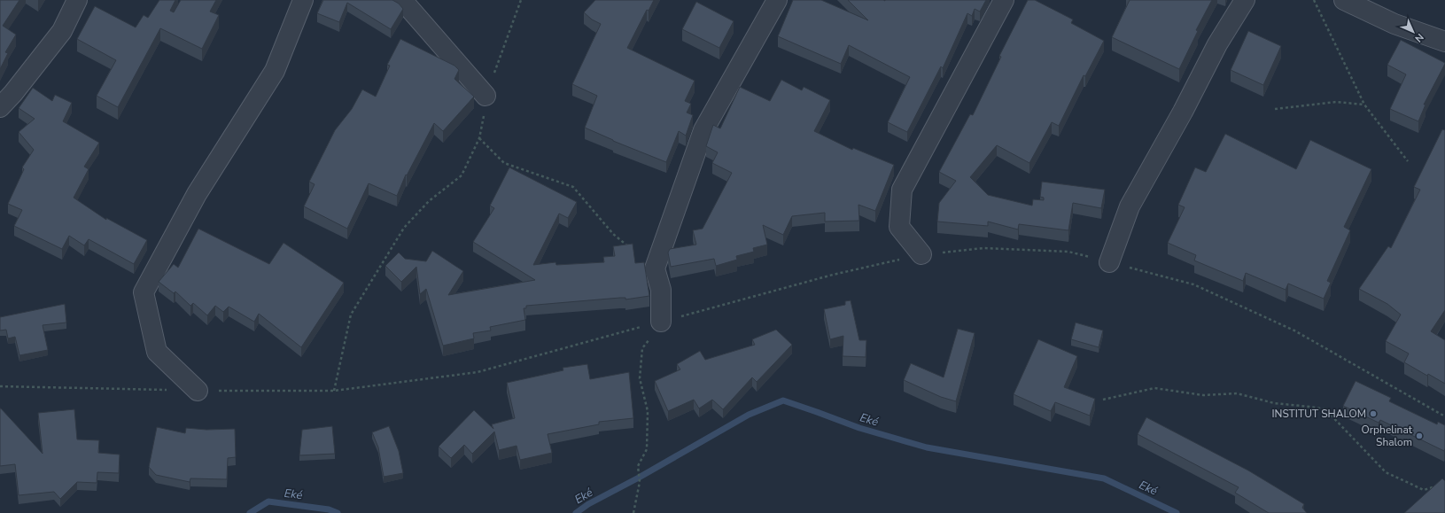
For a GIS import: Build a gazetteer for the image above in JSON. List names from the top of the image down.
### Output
{
  "water": ["Eké"],
  "places": ["INSTITUT SHALOM", "Orphelinat Shalom"],
  "north": "bottom right"
}
